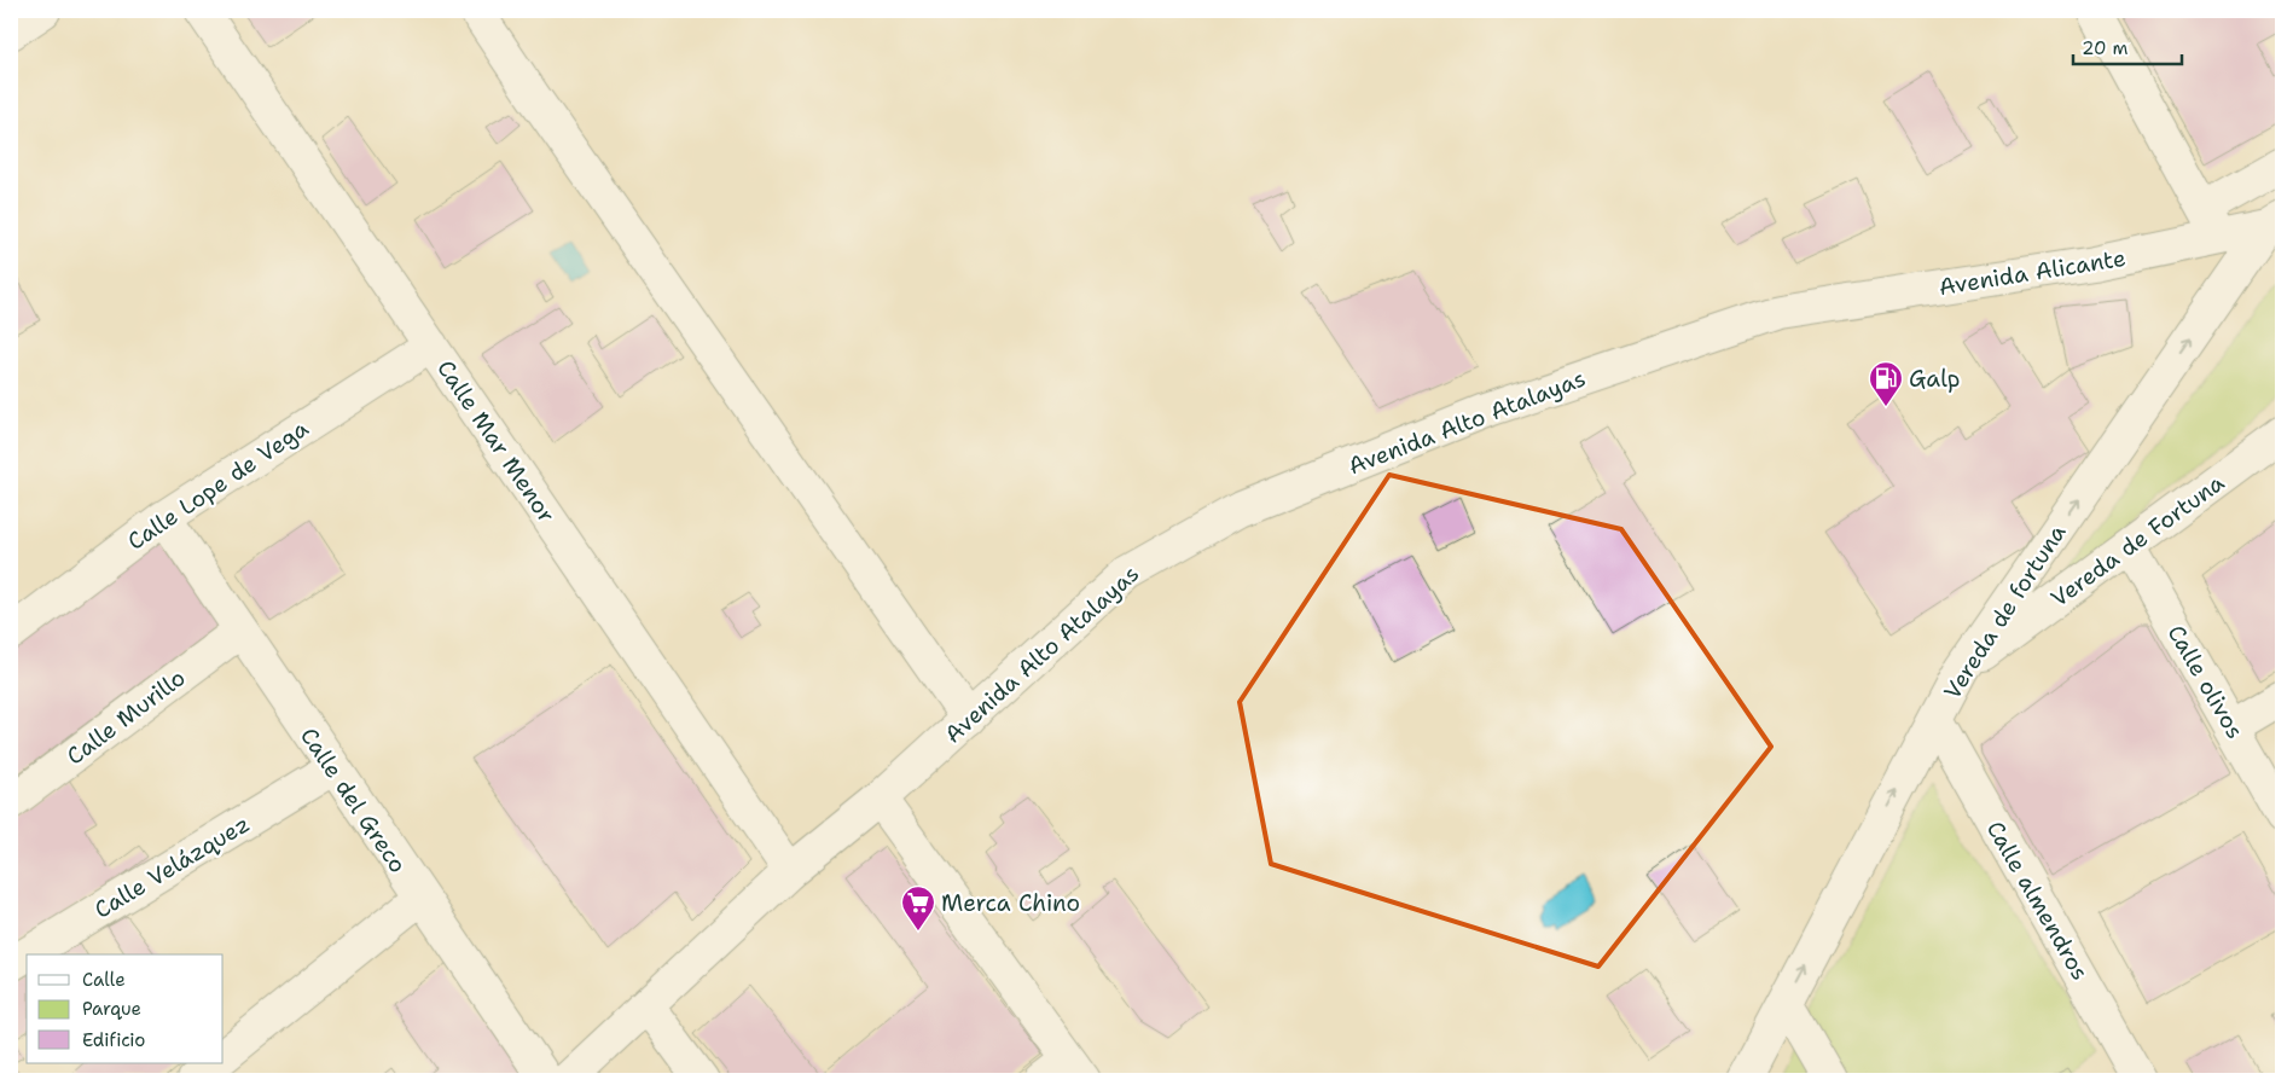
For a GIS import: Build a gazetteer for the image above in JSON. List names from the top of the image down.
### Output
{
  "streets": {
    "street": [
      "Avenida Alicante",
      "Avenida Alto Atalayas",
      "Calle Mar Menor",
      "Calle Lope de Vega",
      "Vereda de Fortuna",
      "Vereda de fortuna",
      "Calle olivos",
      "Calle Murillo",
      "Calle del Greco",
      "Calle Velázquez",
      "Calle almendros"
    ]
  },
  "crossings": [
    ["Avenida Alicante", "Avenida Alto Atalayas"],
    ["Avenida Alicante", "Vereda de fortuna"],
    ["Avenida Alto Atalayas", "Calle Mar Menor"],
    ["Calle Mar Menor", "Calle Lope de Vega"],
    ["Calle Lope de Vega", "Calle del Greco"],
    ["Vereda de Fortuna", "Vereda de fortuna"],
    ["Vereda de Fortuna", "Calle olivos"],
    ["Vereda de fortuna", "Calle almendros"],
    ["Calle Murillo", "Calle del Greco"],
    ["Calle del Greco", "Calle Velázquez"]
  ],
  "one_way": ["Vereda de fortuna"],
  "places": {
    "fuel station": ["Galp"],
    "supermarket": ["Merca Chino"]
  },
  "legend": ["Calle", "Parque", "Edificio"],
  "scale_bar": "20 m"
}
